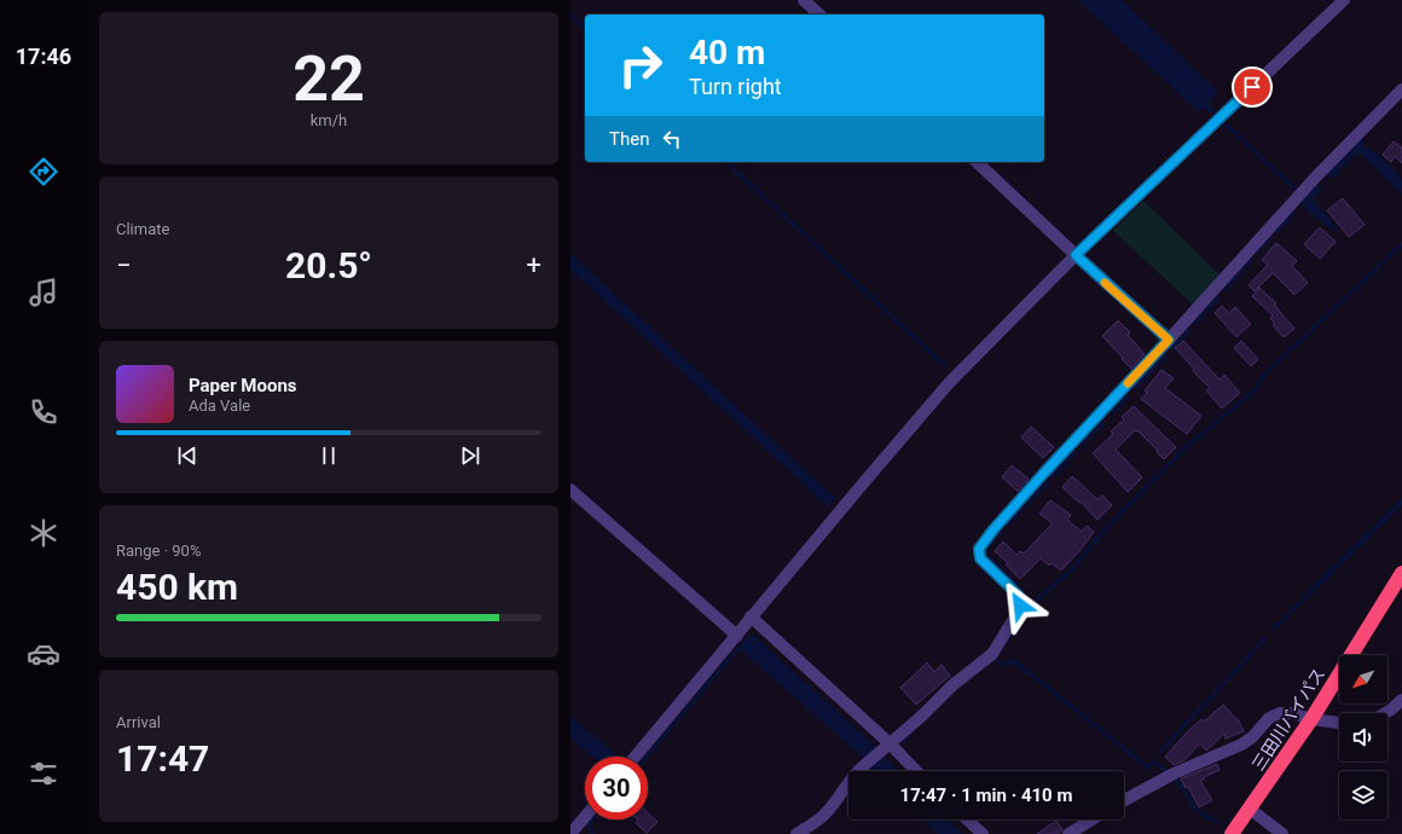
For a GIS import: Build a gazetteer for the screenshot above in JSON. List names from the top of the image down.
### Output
{
  "streets": {
    "highway": ["三田川バイパス"]
  },
  "north": "bottom left",
  "page": {
    "tabs": "17:46",
    "tile": [
      ["22", "km/h"],
      "Climate",
      ["Range · 90%", "450 km"],
      ["Arrival", "17:47"]
    ],
    "turn": ["40 m", "Turn right"],
    "then": "Then",
    "heat": ["−", "20.5°", "+"],
    "song": ["Paper Moons", "Ada Vale"],
    "limit": "30",
    "trip": "17:47 · 1 min · 410 m"
  }
}
